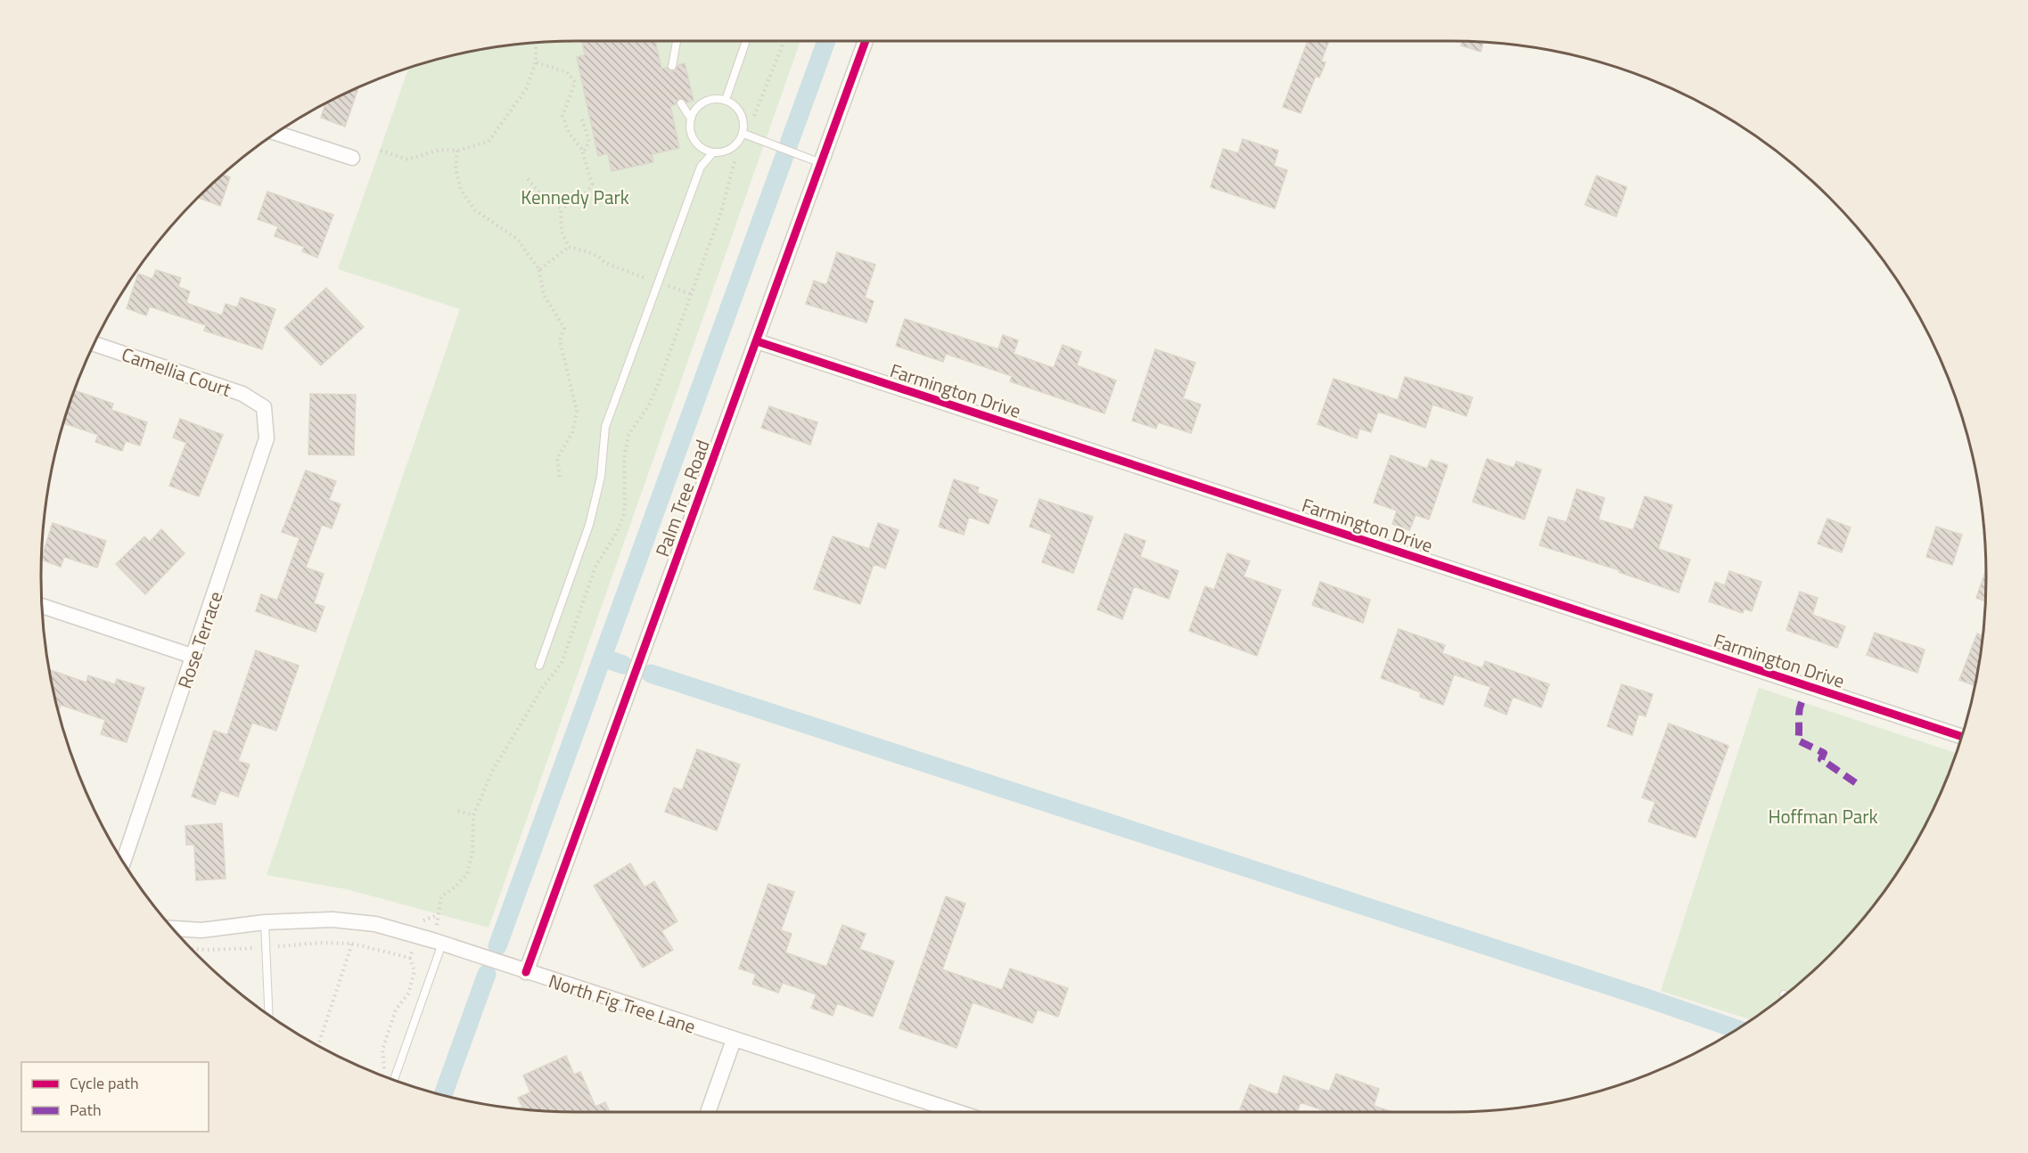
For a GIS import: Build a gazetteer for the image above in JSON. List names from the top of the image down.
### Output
{
  "streets": {
    "street": [
      "Camellia Court",
      "Farmington Drive",
      "Palm Tree Road",
      "Rose Terrace",
      "North Fig Tree Lane"
    ]
  },
  "crossings": [
    ["Camellia Court", "Rose Terrace"],
    ["Farmington Drive", "Palm Tree Road"],
    ["Palm Tree Road", "North Fig Tree Lane"]
  ],
  "parks": ["Kennedy Park", "Hoffman Park"],
  "legend": ["Cycle path", "Path"]
}
